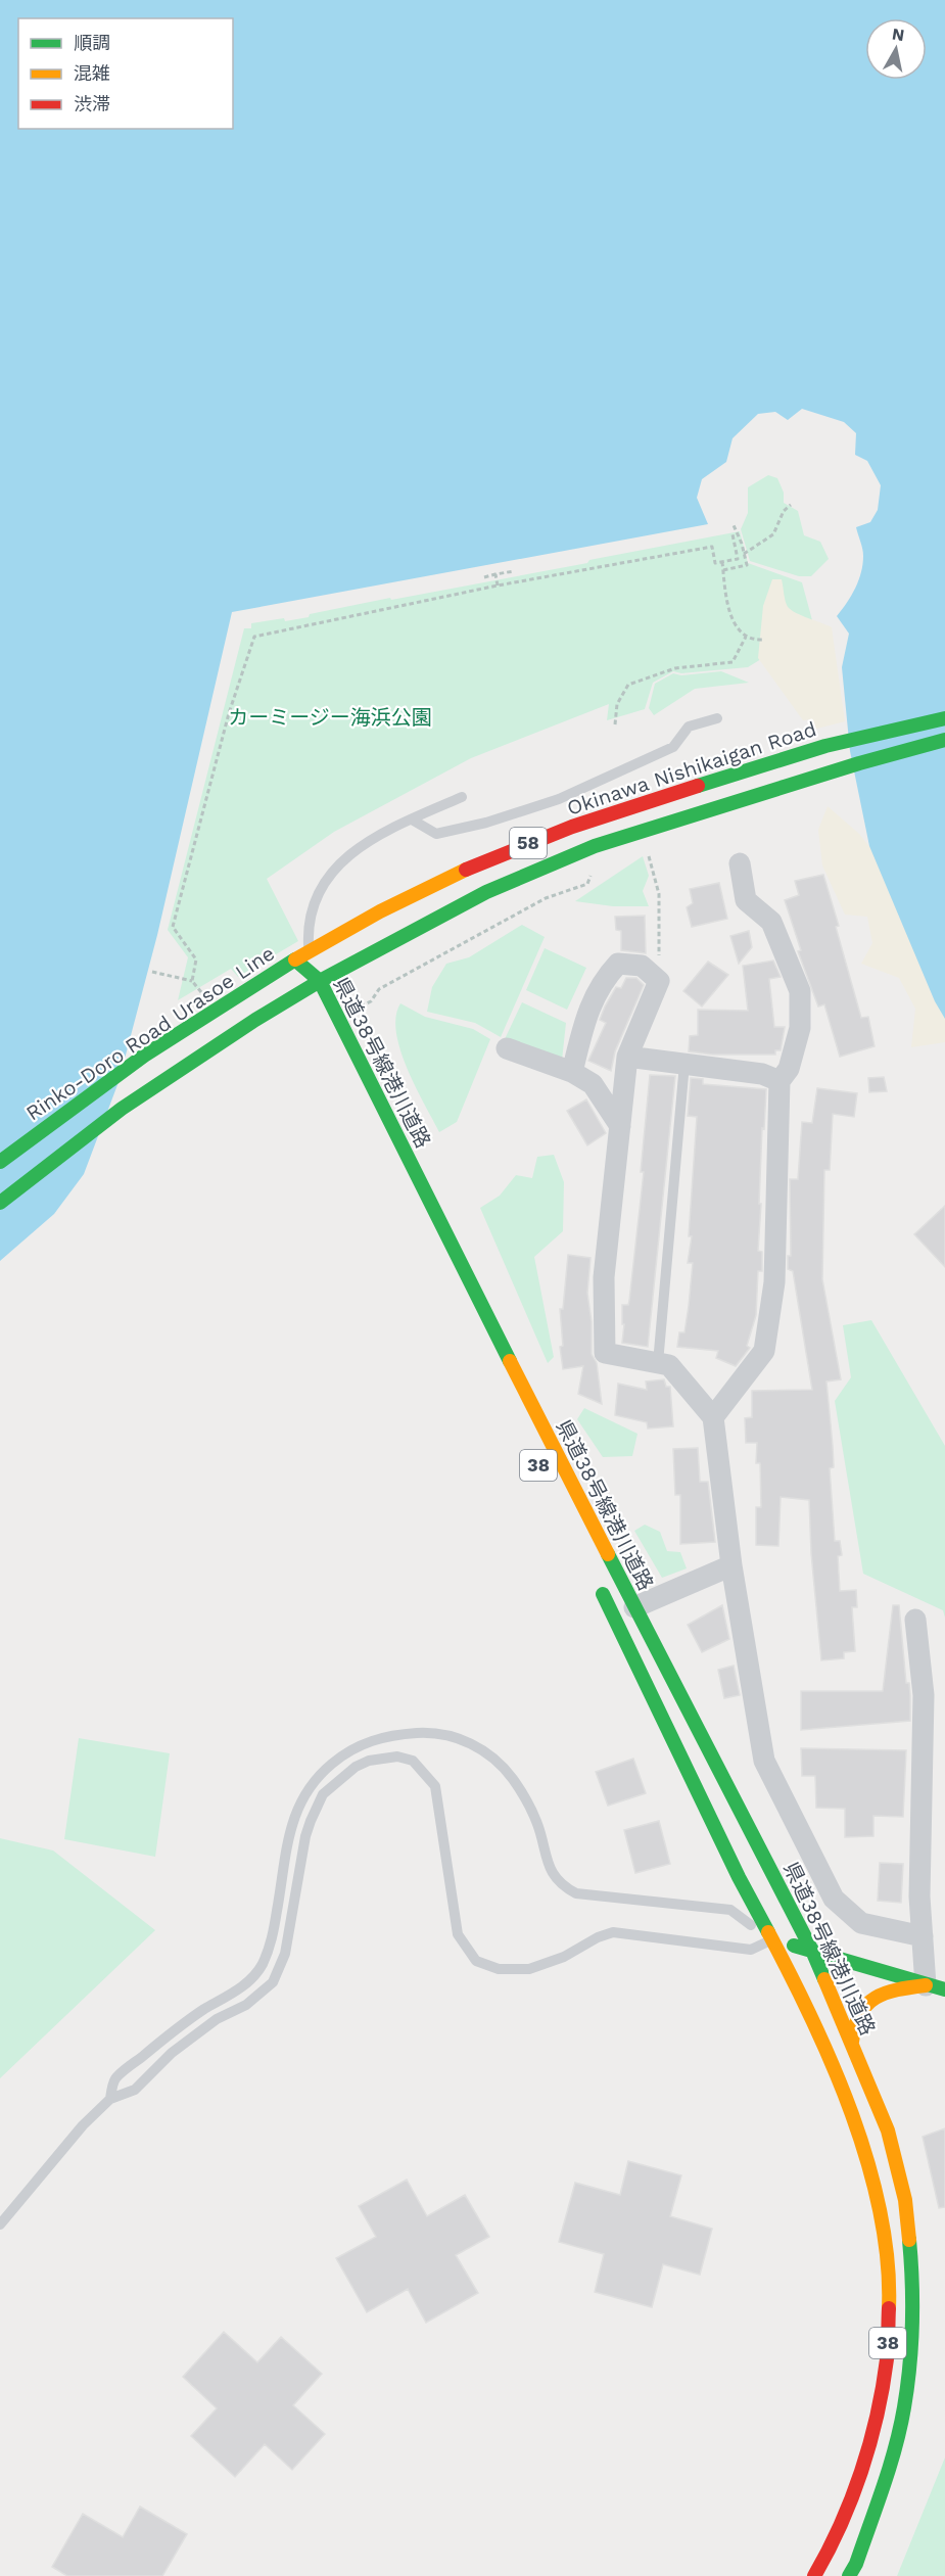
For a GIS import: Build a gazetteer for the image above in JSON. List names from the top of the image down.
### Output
{
  "streets": {
    "main road": [
      "Okinawa Nishikaigan Road",
      "58",
      "Rinko-Doro Road Urasoe Line",
      "県道38号線港川道路",
      "38"
    ]
  },
  "crossings": [
    ["Okinawa Nishikaigan Road", "Rinko-Doro Road Urasoe Line"],
    ["Okinawa Nishikaigan Road", "県道38号線港川道路"],
    ["58", "県道38号線港川道路"],
    ["Rinko-Doro Road Urasoe Line", "県道38号線港川道路"]
  ],
  "parks": ["カーミージー海浜公園"],
  "legend": ["順調", "混雑", "渋滞"],
  "north": "top"
}
